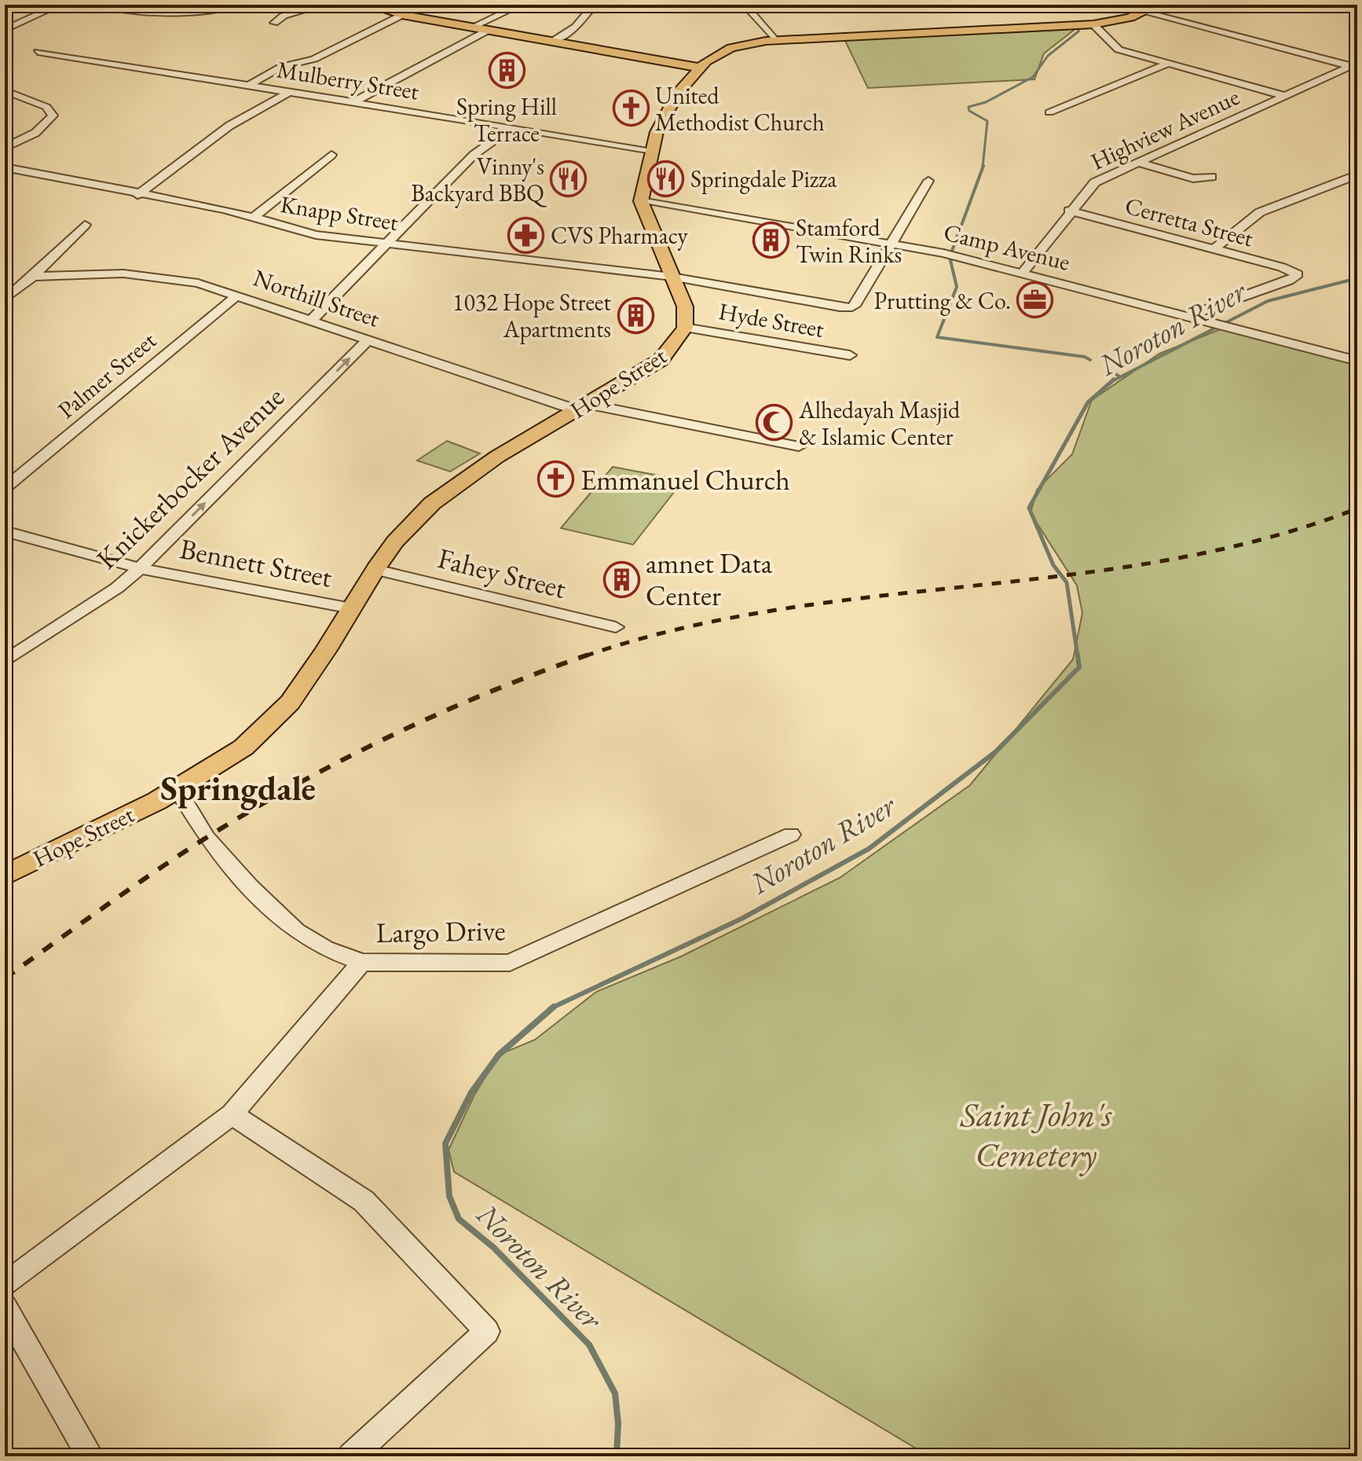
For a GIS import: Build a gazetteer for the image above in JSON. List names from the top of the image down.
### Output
{
  "streets": {
    "main road": ["Hope Street"],
    "street": [
      "Mulberry Street",
      "Highview Avenue",
      "Knapp Street",
      "Cerretta Street",
      "Camp Avenue",
      "Northill Street",
      "Hyde Street",
      "Palmer Street",
      "Knickerbocker Avenue",
      "Bennett Street",
      "Fahey Street",
      "Largo Drive"
    ]
  },
  "crossings": [
    ["Highview Avenue", "Cerretta Street"],
    ["Highview Avenue", "Camp Avenue"],
    ["Knapp Street", "Camp Avenue"],
    ["Knapp Street", "Hope Street"],
    ["Cerretta Street", "Camp Avenue"],
    ["Camp Avenue", "Hope Street"],
    ["Northill Street", "Palmer Street"],
    ["Northill Street", "Hope Street"],
    ["Northill Street", "Knickerbocker Avenue"],
    ["Hyde Street", "Hope Street"],
    ["Hope Street", "Bennett Street"],
    ["Hope Street", "Fahey Street"],
    ["Hope Street", "Largo Drive"],
    ["Knickerbocker Avenue", "Bennett Street"]
  ],
  "one_way": ["Knickerbocker Avenue"],
  "districts": ["Springdale"],
  "water": ["Noroton River"],
  "parks": ["Saint John's Cemetery"],
  "places": {
    "building": [
      "Spring Hill Terrace",
      "Stamford Twin Rinks",
      "1032 Hope Street Apartments",
      "amnet Data Center"
    ],
    "church": ["United Methodist Church", "Emmanuel Church"],
    "restaurant": ["Springdale Pizza", "Vinny's Backyard BBQ"],
    "pharmacy": ["CVS Pharmacy"],
    "office": ["Prutting & Co."],
    "mosque": ["Alhedayah Masjid & Islamic Center"]
  }
}
